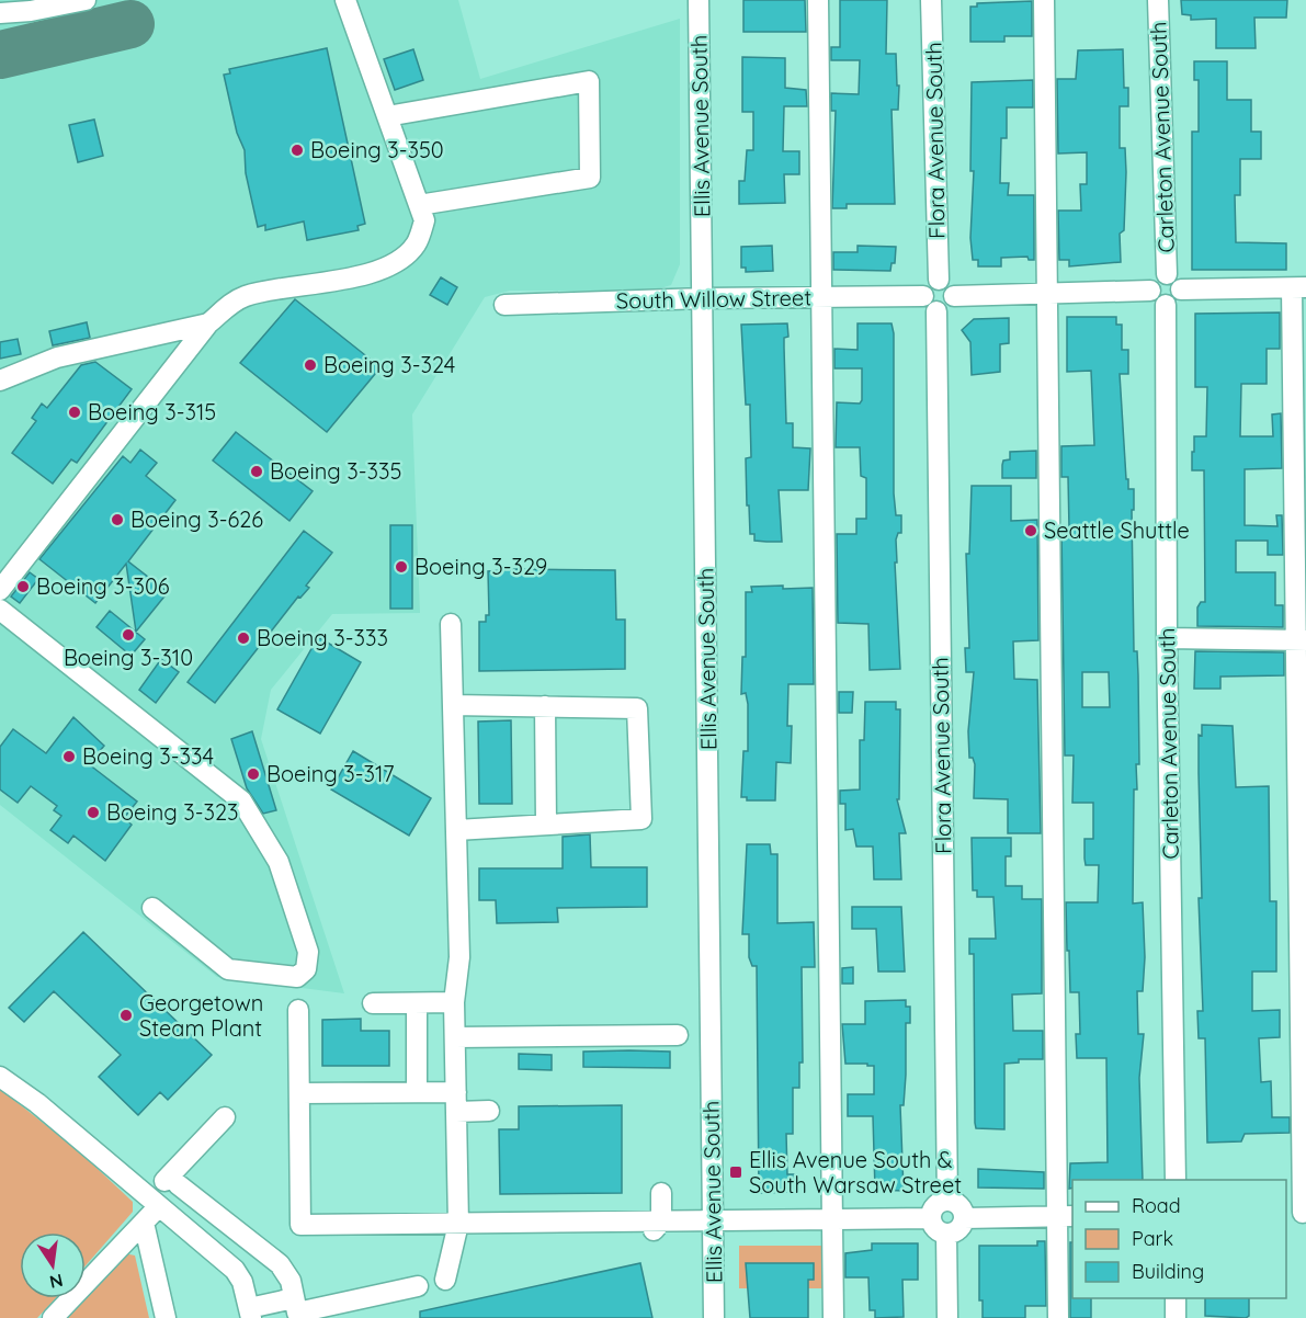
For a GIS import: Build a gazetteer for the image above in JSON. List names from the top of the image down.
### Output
{
  "streets": {
    "street": [
      "Ellis Avenue South",
      "Carleton Avenue South",
      "Flora Avenue South",
      "South Willow Street"
    ]
  },
  "crossings": [
    ["Ellis Avenue South", "South Willow Street"],
    ["Flora Avenue South", "South Willow Street"]
  ],
  "places": {
    "other": [
      "Boeing 3-350",
      "Boeing 3-324",
      "Boeing 3-315",
      "Boeing 3-335",
      "Boeing 3-626",
      "Seattle Shuttle",
      "Boeing 3-329",
      "Boeing 3-306",
      "Boeing 3-310",
      "Boeing 3-333",
      "Boeing 3-334",
      "Boeing 3-317",
      "Boeing 3-323",
      "Georgetown Steam Plant"
    ],
    "transit": ["Ellis Avenue South & South Warsaw Street"]
  },
  "legend": ["Road", "Park", "Building"],
  "north": "bottom"
}
